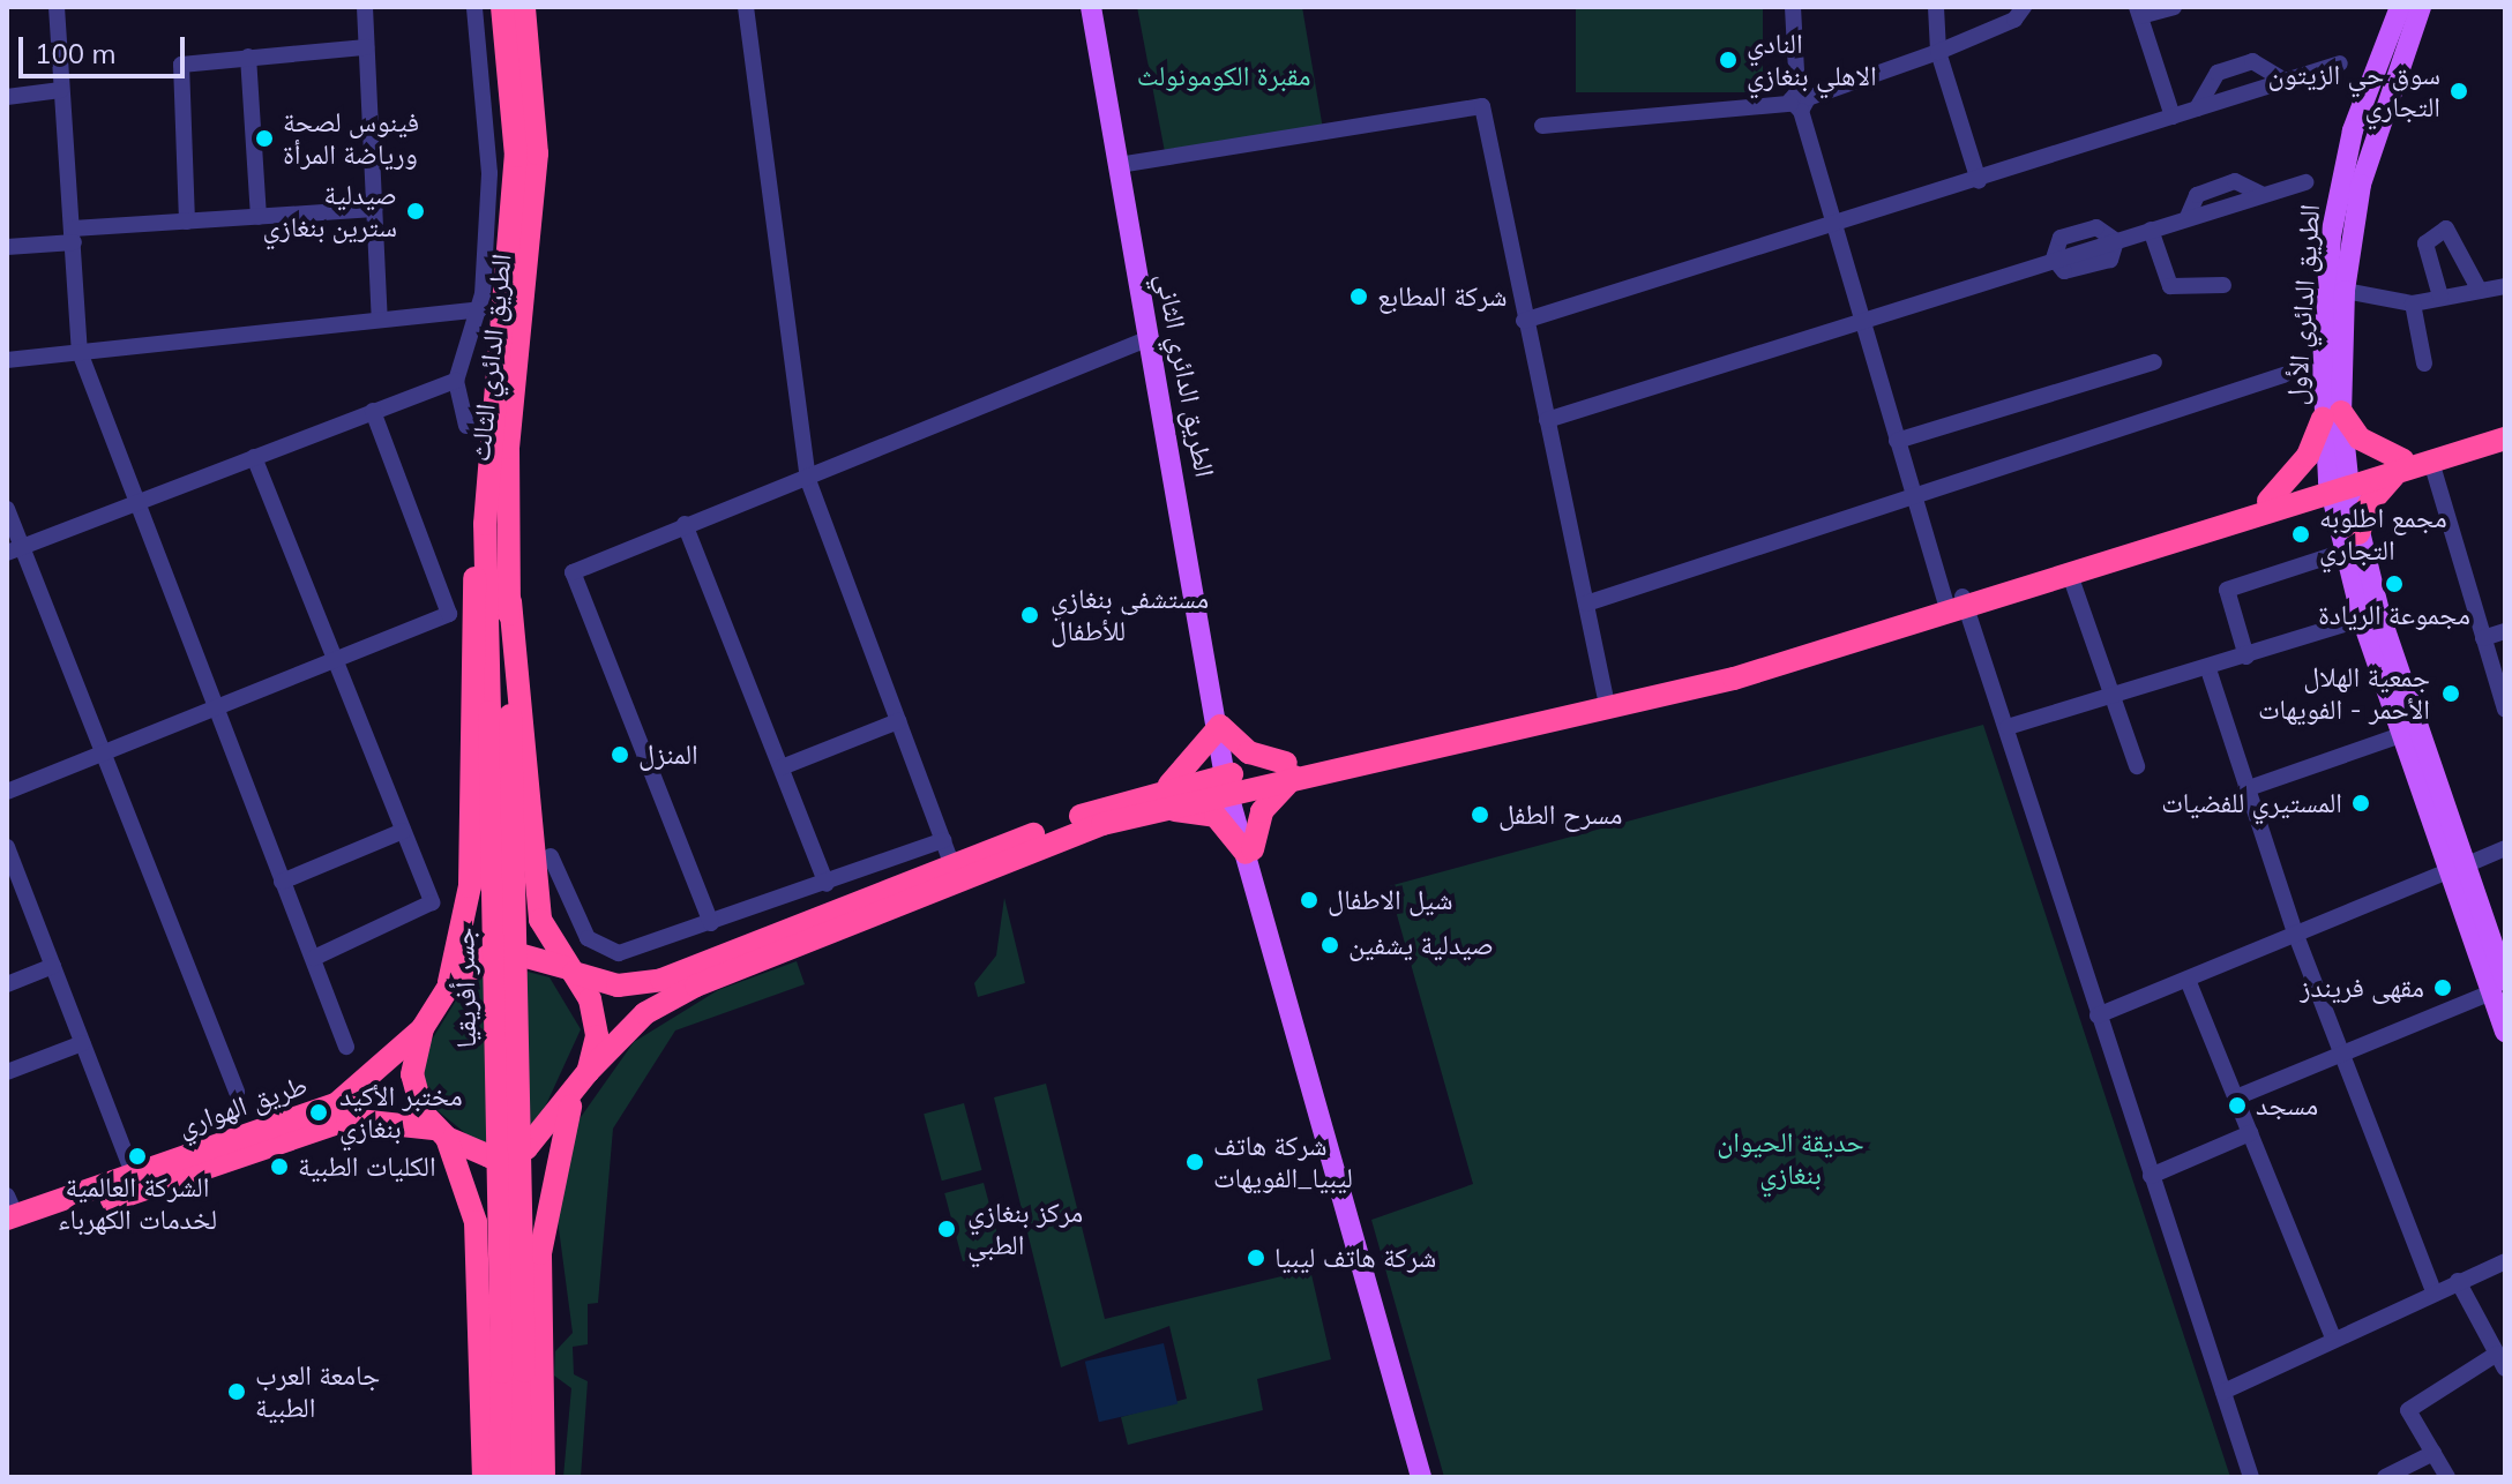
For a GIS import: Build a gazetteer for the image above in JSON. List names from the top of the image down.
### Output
{
  "streets": {
    "highway": ["الطريق الدائري الثالث", "جسر أفريقيا", "طريق الهواري"],
    "main road": ["الطريق الدائري الأول", "الطريق الدائري الثاني"]
  },
  "crossings": [
    ["الطريق الدائري الثالث", "جسر أفريقيا"]
  ],
  "parks": ["مقبرة الكومونولث", "حديقة الحيوان بنغازي"],
  "places": [
    "النادي الاهلي بنغازي",
    "سوق حي الزيتون التجاري",
    "فينوس لصحة ورياضة المرأة",
    "صيدلية سترين بنغازي",
    "شركة المطابع",
    "مجمع اطلوبه التجاري",
    "مجموعة الريادة",
    "مستشفى بنغازي للأطفال",
    "جمعية الهلال الأحمر - الفويهات",
    "المنزل",
    "المستيري للفضيات",
    "مسرح الطفل",
    "شيل الاطفال",
    "صيدلية يشفين",
    "مقهى فريندز",
    "مسجد",
    "مختبر الأكيد بنغازي",
    "الشركة العالمية لخدمات الكهرباء",
    "شركة هاتف ليبيا_الفويهات",
    "الكليات الطبية",
    "مركز بنغازي الطبي",
    "شركة هاتف ليبيا",
    "جامعة العرب الطبية"
  ],
  "scale_bar": "100 m"
}
